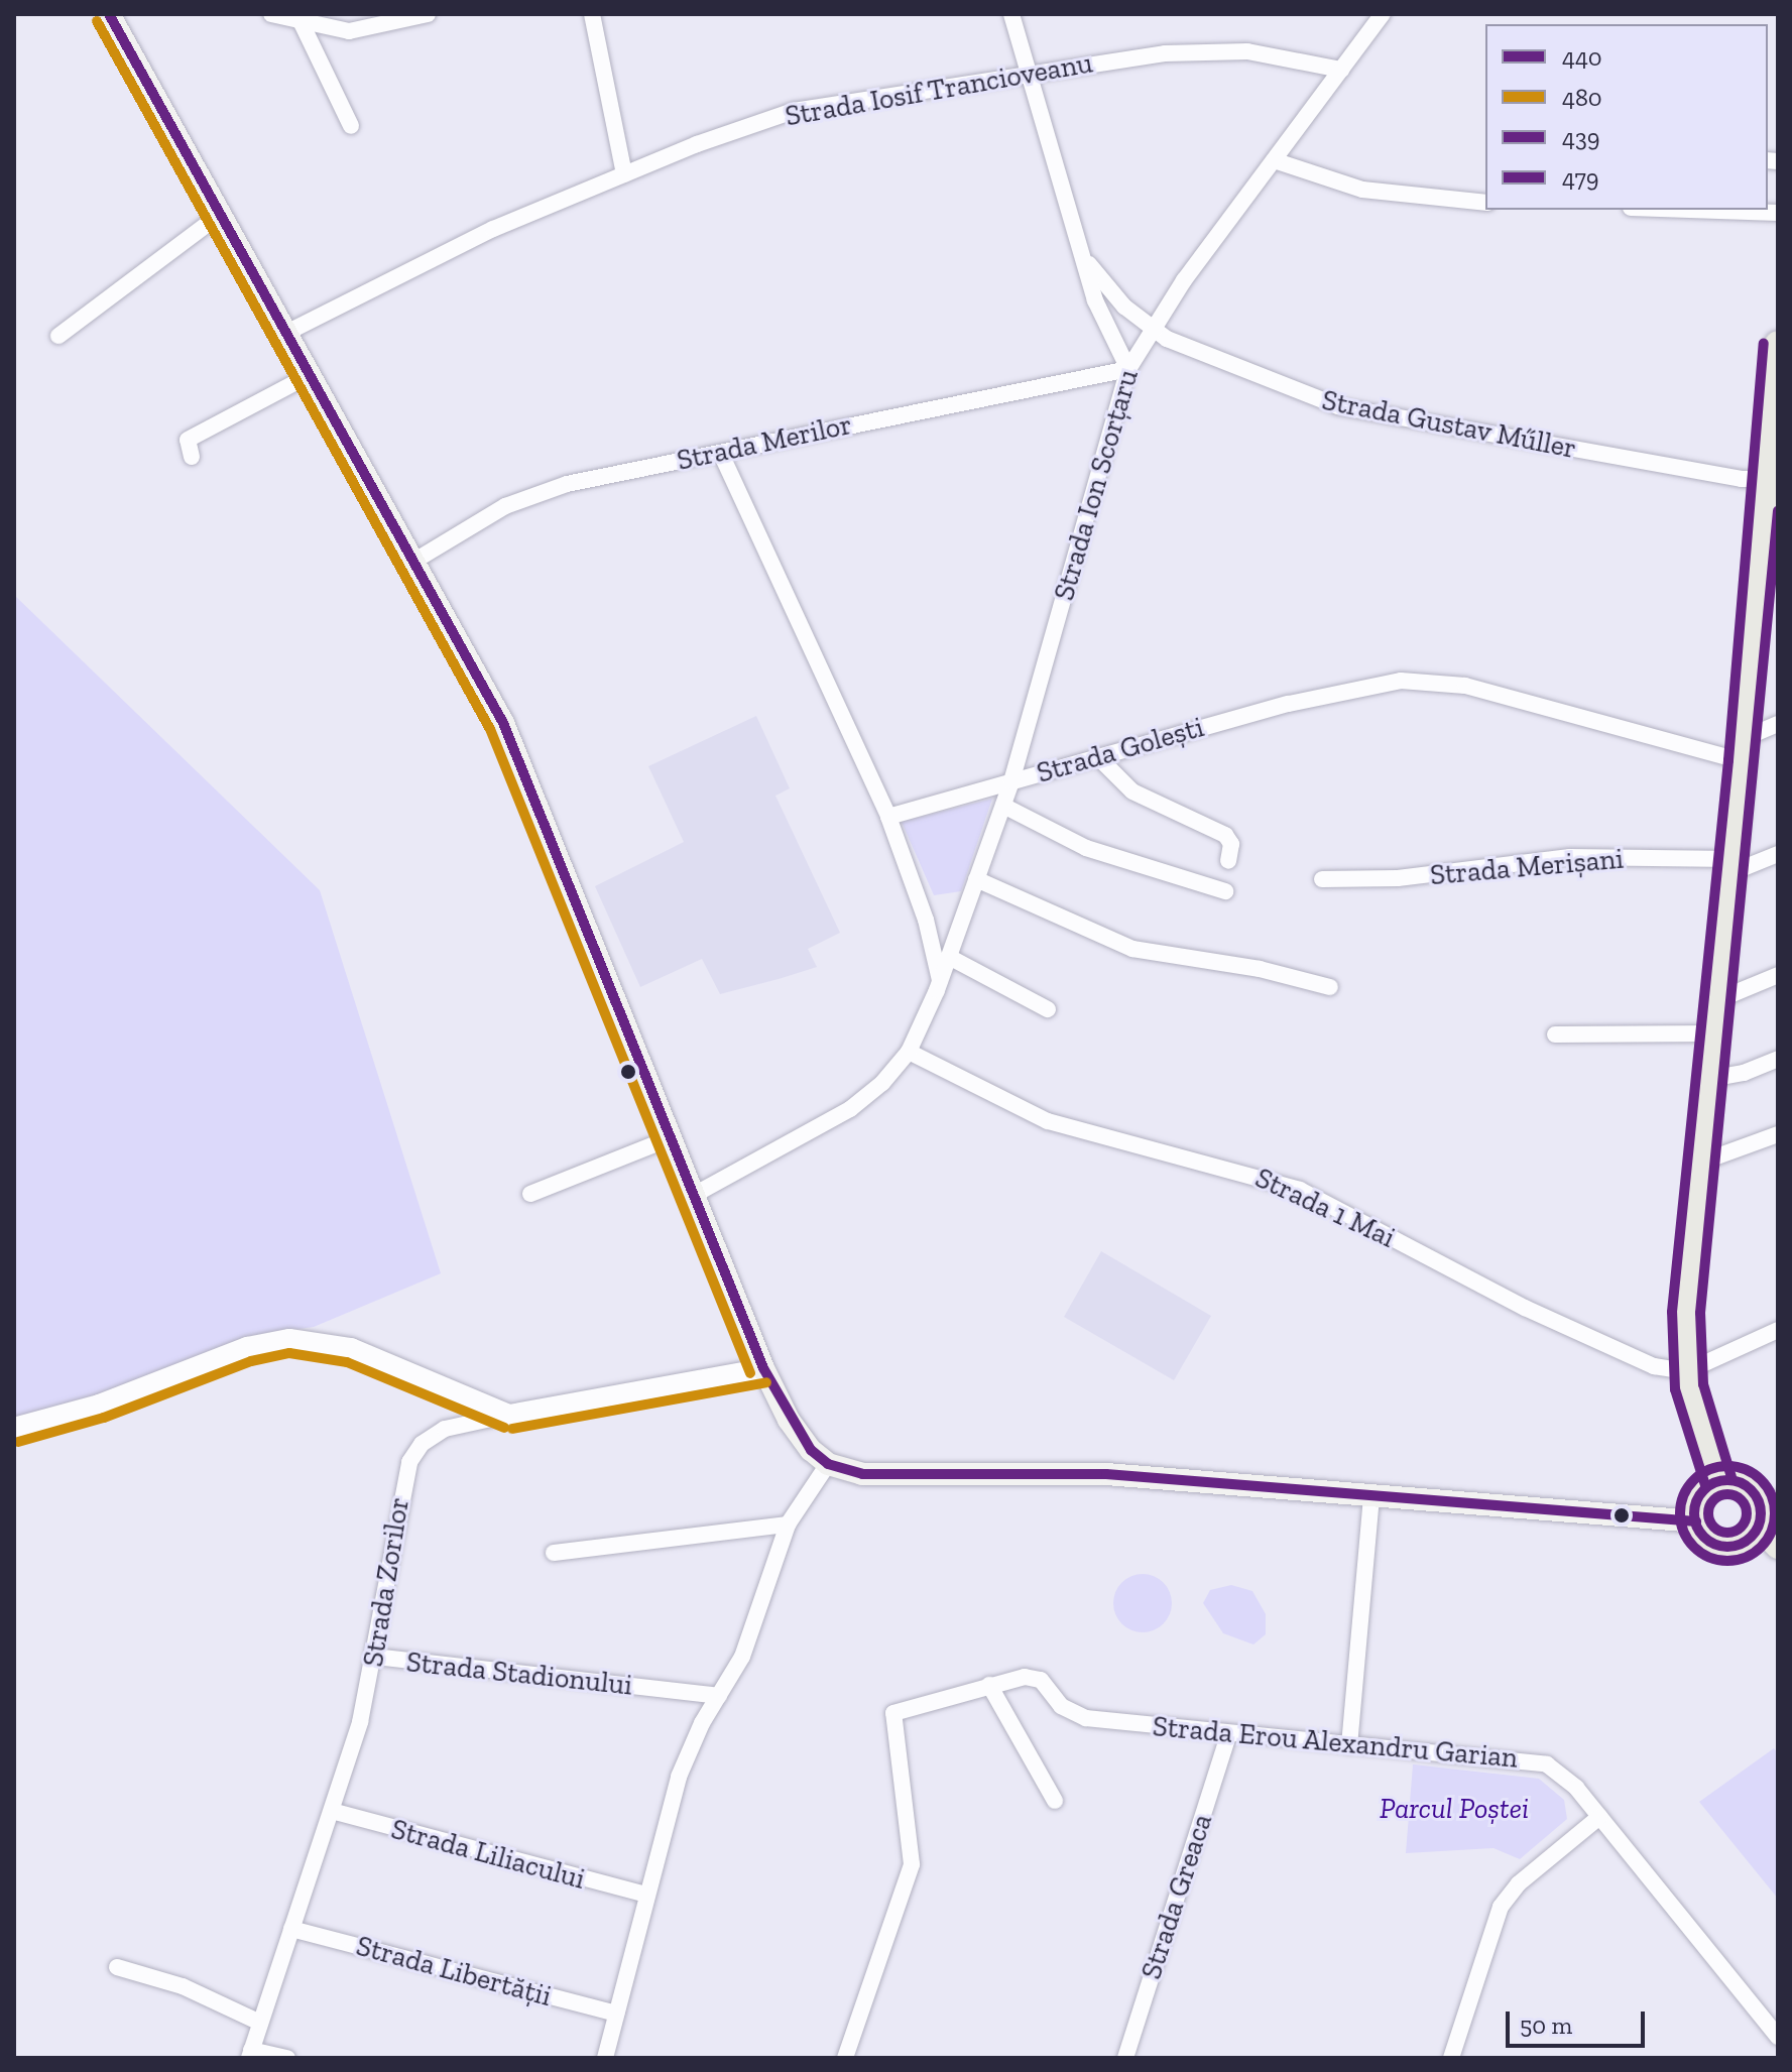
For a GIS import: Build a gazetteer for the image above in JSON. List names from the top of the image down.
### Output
{
  "streets": {
    "street": [
      "Strada Iosif Trancioveanu",
      "Strada Gustav Műller",
      "Strada Merilor",
      "Strada Ion Scorțaru",
      "Strada Golești",
      "Strada Merișani",
      "Strada 1 Mai",
      "Strada Zorilor",
      "Strada Stadionului",
      "Strada Erou Alexandru Garian",
      "Strada Liliacului",
      "Strada Greaca",
      "Strada Libertății"
    ]
  },
  "crossings": [
    ["Strada Iosif Trancioveanu", "Strada Gustav Műller"],
    ["Strada Iosif Trancioveanu", "Strada Ion Scorțaru"],
    ["Strada Gustav Műller", "Strada Merilor"],
    ["Strada Gustav Műller", "Strada Ion Scorțaru"],
    ["Strada Merilor", "Strada Ion Scorțaru"],
    ["Strada Ion Scorțaru", "Strada Golești"],
    ["Strada Ion Scorțaru", "Strada 1 Mai"],
    ["Strada Zorilor", "Strada Stadionului"],
    ["Strada Zorilor", "Strada Liliacului"],
    ["Strada Zorilor", "Strada Libertății"],
    ["Strada Erou Alexandru Garian", "Strada Greaca"]
  ],
  "parks": ["Parcul Poștei"],
  "lines": [
    "transit line 440",
    "transit line 480",
    "transit line 479",
    "transit line 439"
  ],
  "legend": [
    "440",
    "480",
    "439",
    "479"
  ],
  "scale_bar": "50 m"
}
